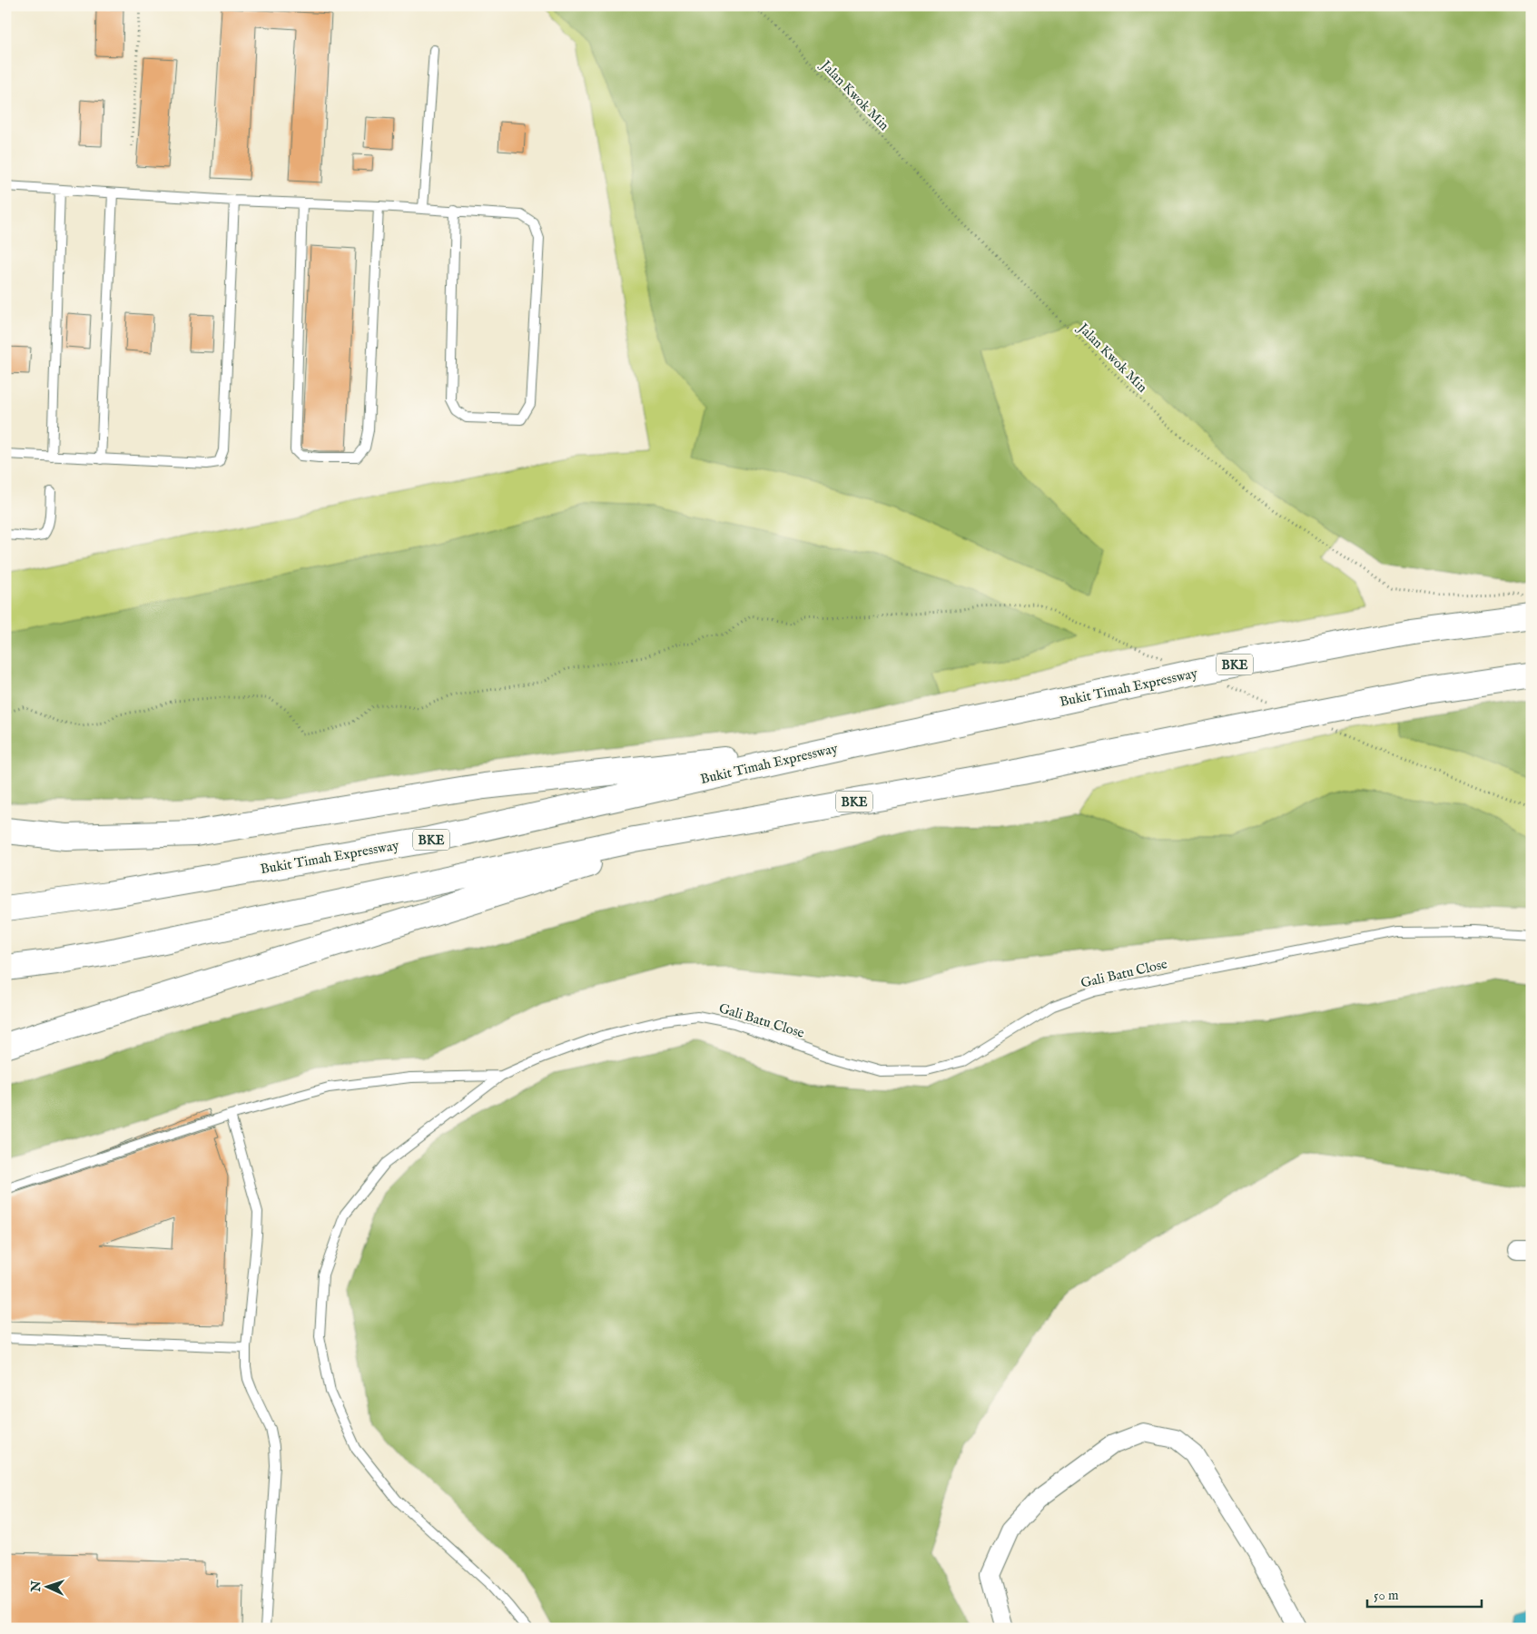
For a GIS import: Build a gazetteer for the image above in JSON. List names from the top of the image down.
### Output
{
  "streets": {
    "highway": ["BKE", "Bukit Timah Expressway"],
    "lane": ["Gali Batu Close"],
    "path": ["Jalan Kwok Min"]
  },
  "scale_bar": "50 m",
  "north": "left"
}
